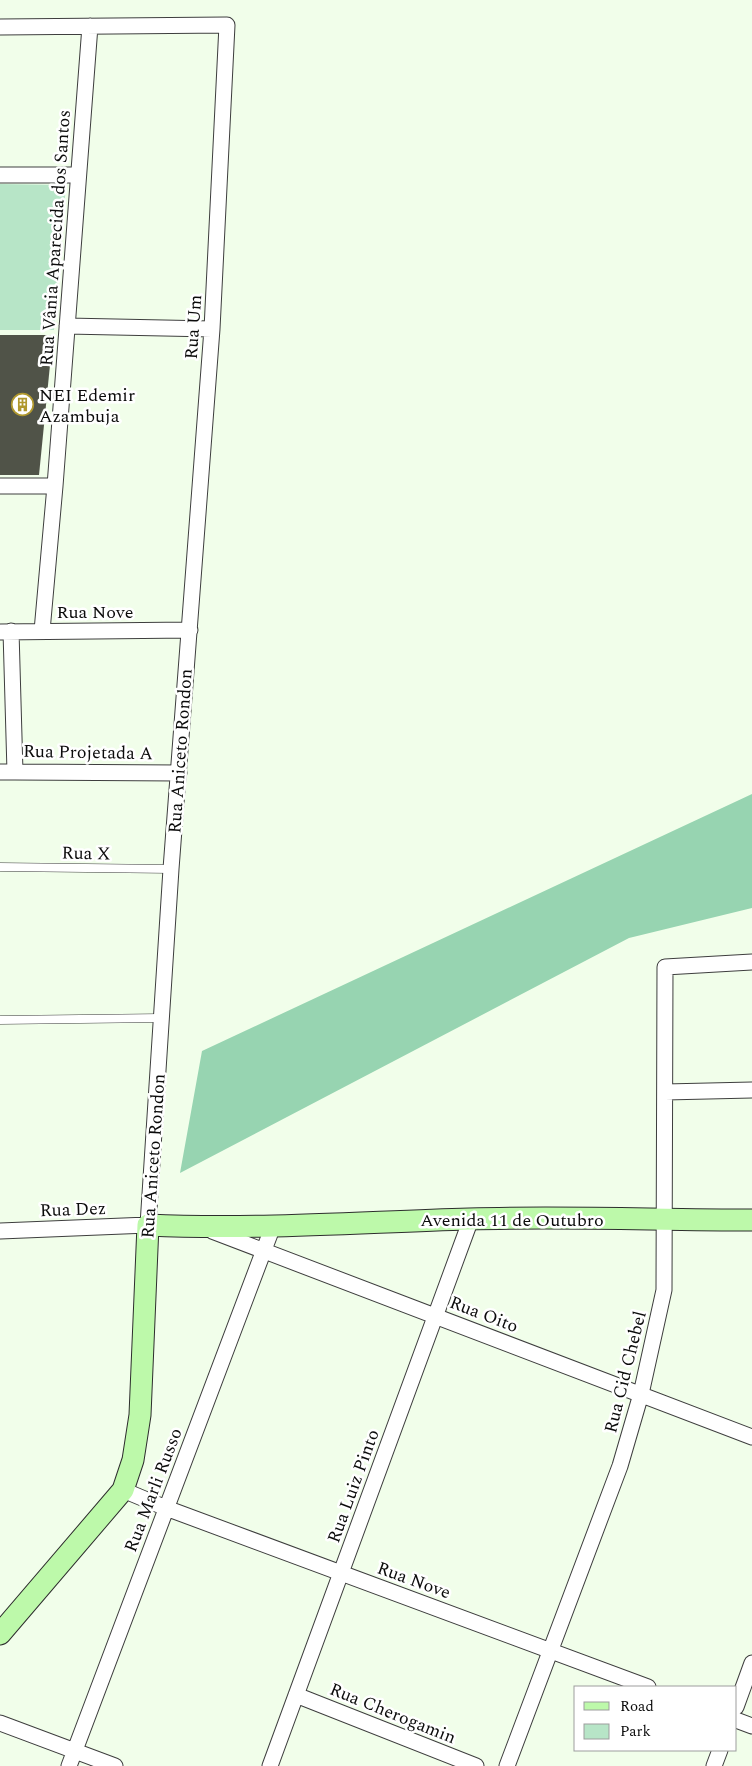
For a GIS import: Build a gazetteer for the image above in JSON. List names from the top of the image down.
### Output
{
  "streets": {
    "street": [
      "Rua Vânia Aparecida dos Santos",
      "Rua Um",
      "Rua Nove",
      "Rua Aniceto Rondon",
      "Rua Projetada A",
      "Rua Dez",
      "Avenida 11 de Outubro",
      "Rua Oito",
      "Rua Cid Chebel",
      "Rua Luiz Pinto",
      "Rua Marli Russo",
      "Rua Cherogamin"
    ],
    "lane": ["Rua X"]
  },
  "crossings": [
    ["Rua Vânia Aparecida dos Santos", "Rua Um"],
    ["Rua Vânia Aparecida dos Santos", "Rua Nove"],
    ["Rua Um", "Rua Nove"],
    ["Rua Um", "Rua Aniceto Rondon"],
    ["Rua Nove", "Rua Aniceto Rondon"],
    ["Rua Nove", "Rua Projetada A"],
    ["Rua Nove", "Rua Cid Chebel"],
    ["Rua Nove", "Rua Luiz Pinto"],
    ["Rua Nove", "Rua Marli Russo"],
    ["Rua Aniceto Rondon", "Rua Projetada A"],
    ["Rua Aniceto Rondon", "Rua X"],
    ["Rua Aniceto Rondon", "Rua Dez"],
    ["Rua Aniceto Rondon", "Avenida 11 de Outubro"],
    ["Rua Dez", "Avenida 11 de Outubro"],
    ["Avenida 11 de Outubro", "Rua Oito"],
    ["Avenida 11 de Outubro", "Rua Cid Chebel"],
    ["Avenida 11 de Outubro", "Rua Luiz Pinto"],
    ["Avenida 11 de Outubro", "Rua Marli Russo"],
    ["Rua Oito", "Rua Cid Chebel"],
    ["Rua Oito", "Rua Luiz Pinto"],
    ["Rua Oito", "Rua Marli Russo"],
    ["Rua Luiz Pinto", "Rua Cherogamin"]
  ],
  "places": {
    "building": ["NEI Edemir Azambuja"]
  },
  "legend": ["Road", "Park"]
}
